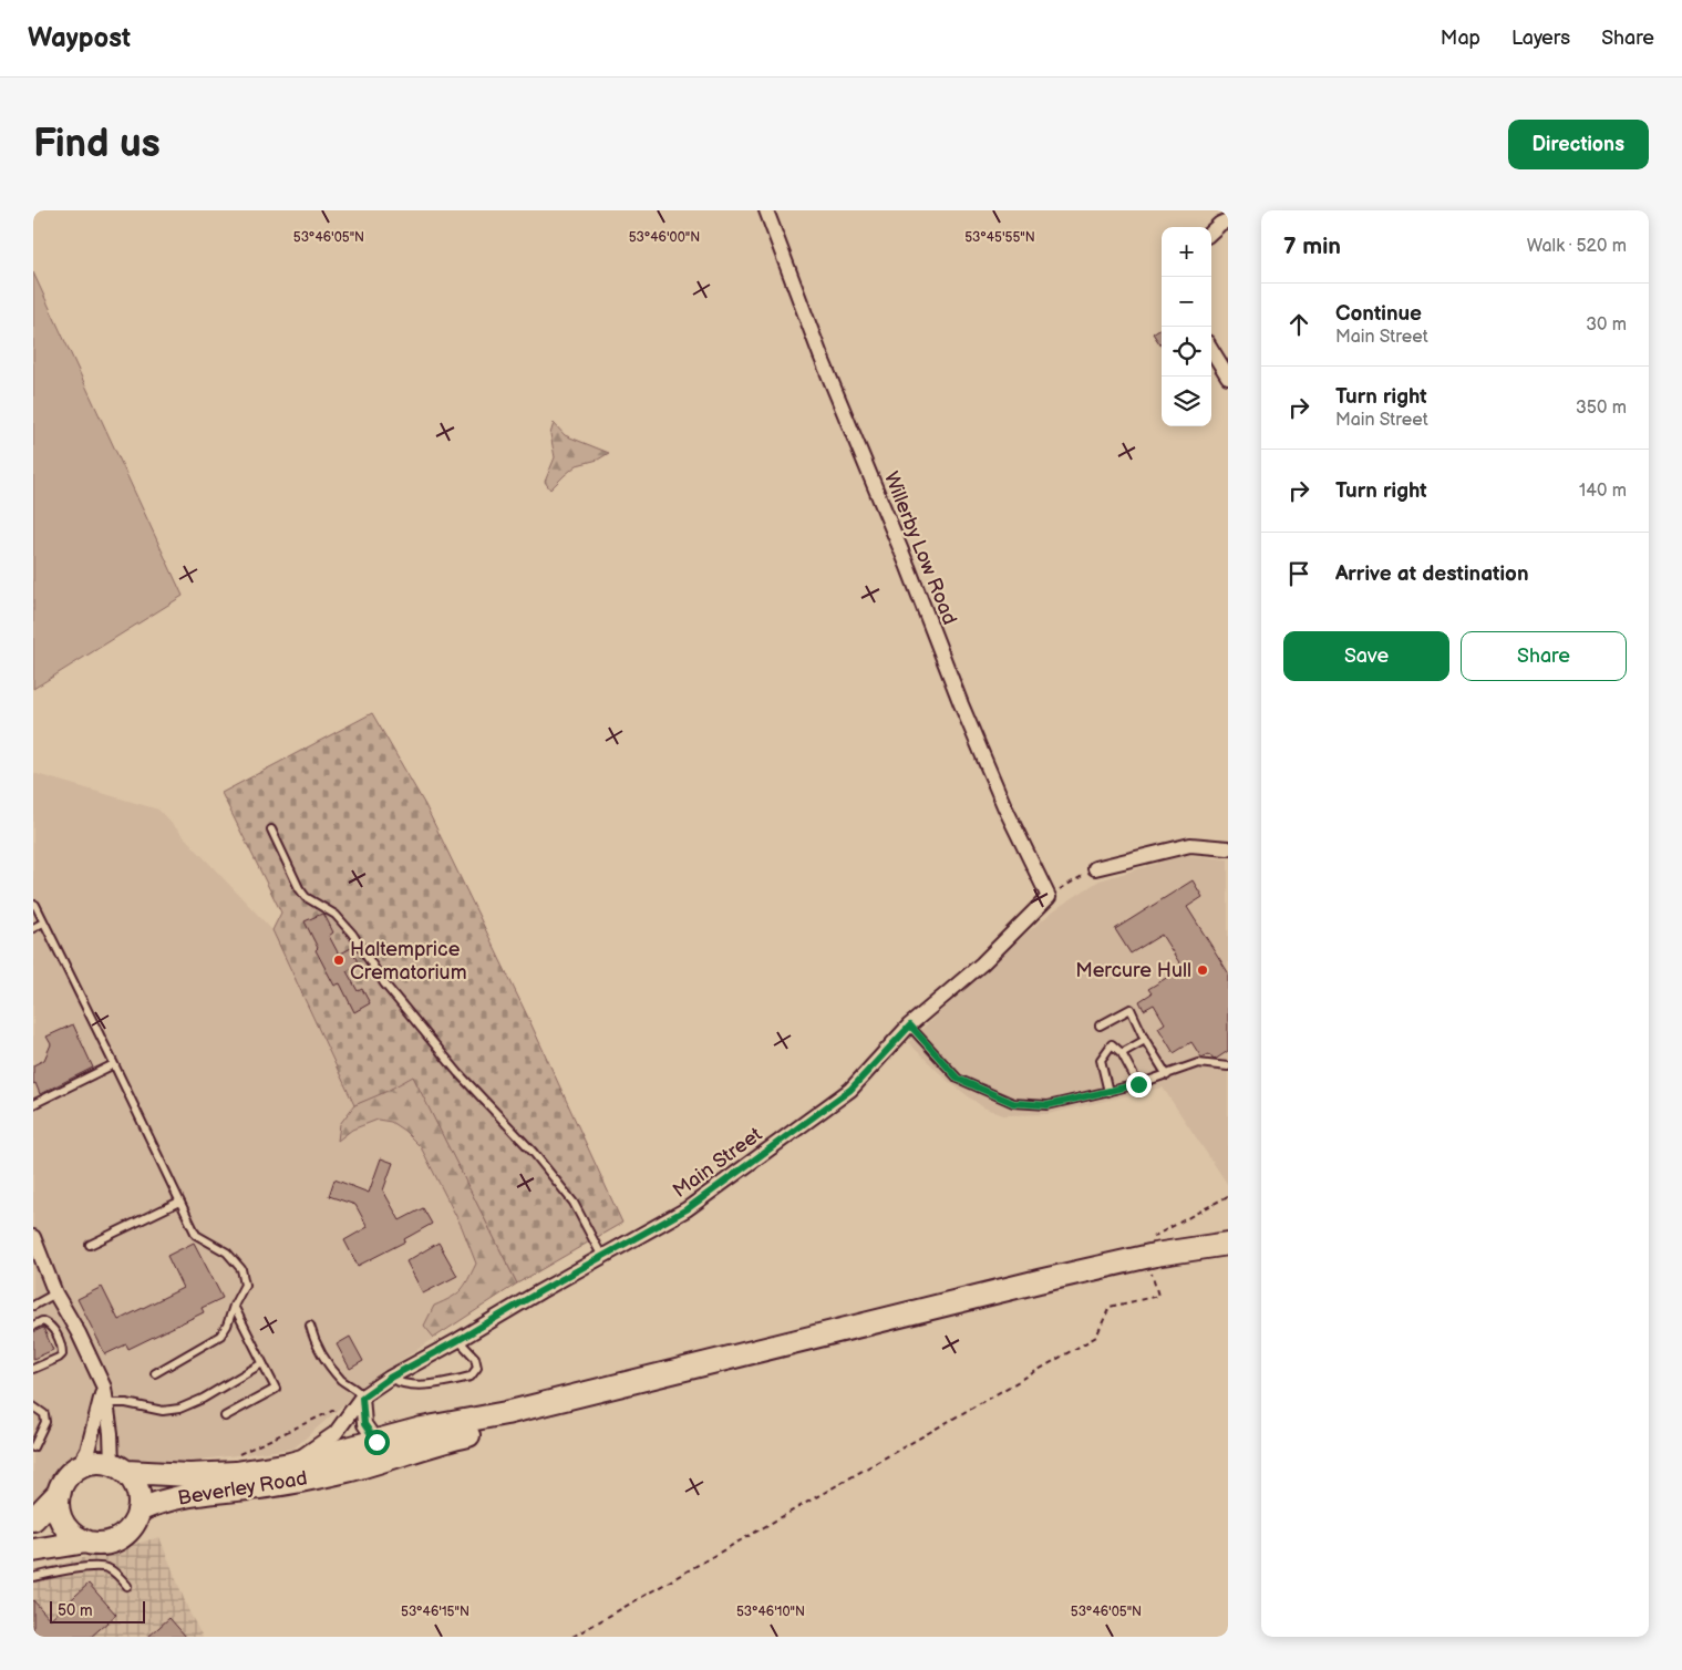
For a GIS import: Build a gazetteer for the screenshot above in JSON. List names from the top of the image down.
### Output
{
  "streets": {
    "highway": ["Beverley Road"],
    "street": ["Willerby Low Road", "Main Street"]
  },
  "crossings": [
    ["Willerby Low Road", "Main Street"],
    ["Main Street", "Beverley Road"]
  ],
  "places": ["Haltemprice Crematorium", "Mercure Hull"],
  "scale_bar": "50 m",
  "page": {
    "header": "Waypost",
    "nav": ["Map", "Layers", "Share"],
    "buttons": [
      "Directions",
      ["Save", "Share"]
    ],
    "title": "Find us",
    "heading": ["7 min", "Walk · 520 m"],
    "map_buttons": ["+", "−"],
    "list": [
      ["Continue", "Main Street", "30 m"],
      ["Turn right", "Main Street", "350 m"],
      ["Turn right", "140 m"],
      "Arrive at destination"
    ],
    "scale": "50 m"
  },
  "coordinates": [
    "53°46'05\"N",
    "53°46'00\"N",
    "53°45'55\"N",
    "53°46'15\"N",
    "53°46'10\"N"
  ]
}
